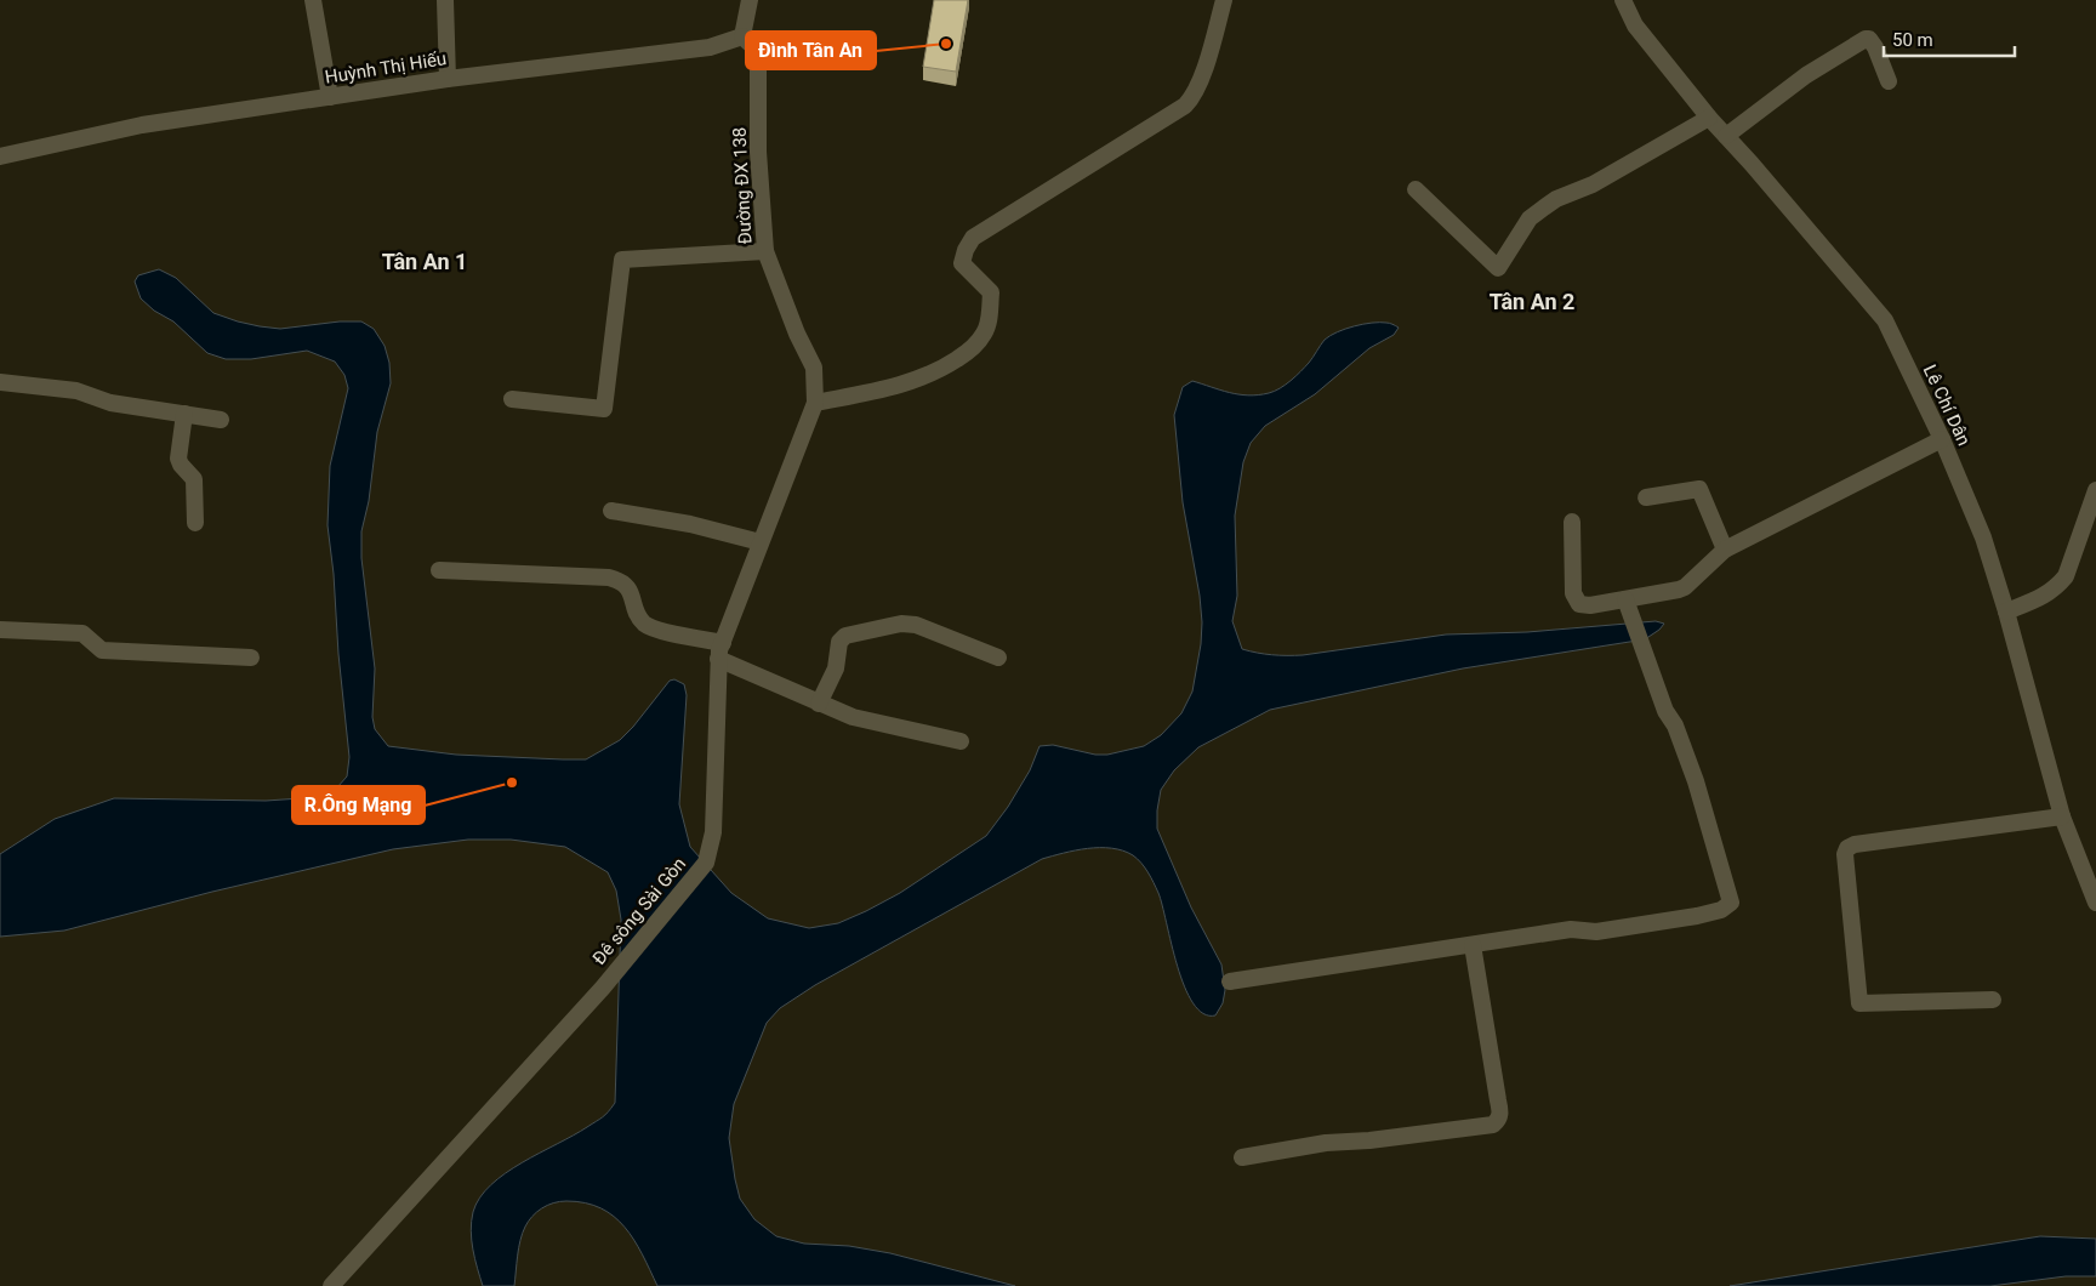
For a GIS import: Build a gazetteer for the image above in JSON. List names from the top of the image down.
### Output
{
  "streets": {
    "street": [
      "Huỳnh Thị Hiếu",
      "Đường ĐX 138",
      "Lê Chí Dân",
      "Đê sông Sài Gòn"
    ]
  },
  "crossings": [
    ["Huỳnh Thị Hiếu", "Đường ĐX 138"],
    ["Đường ĐX 138", "Đê sông Sài Gòn"]
  ],
  "districts": ["Tân An 1", "Tân An 2"],
  "places": ["Đình Tân An", "R.Ông Mạng"],
  "scale_bar": "50 m"
}
